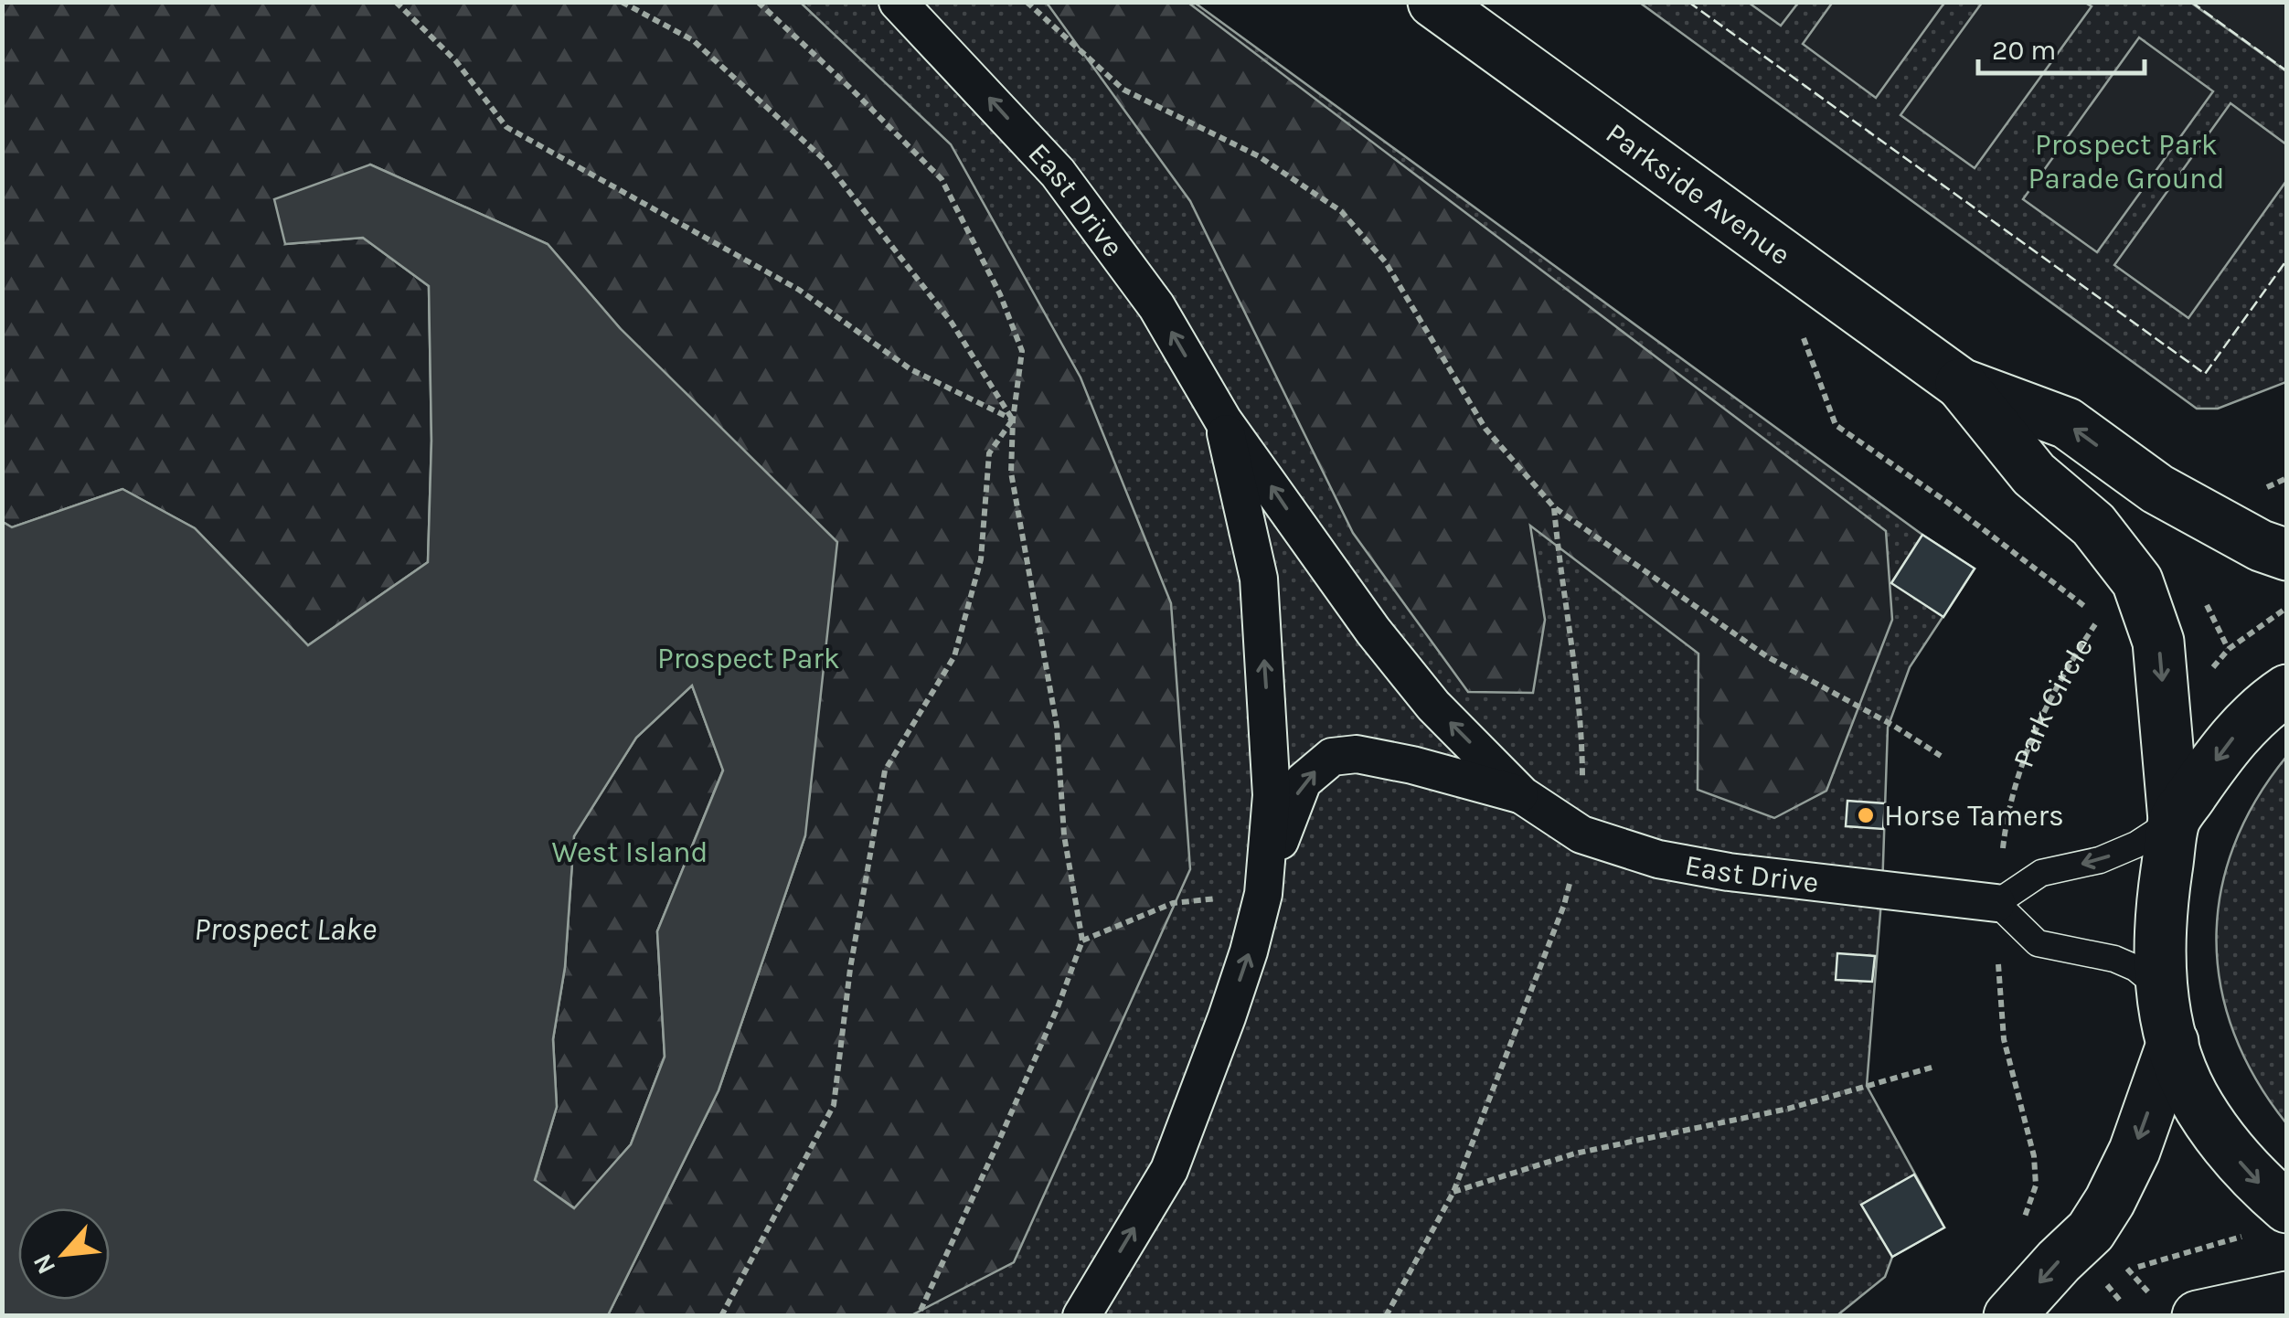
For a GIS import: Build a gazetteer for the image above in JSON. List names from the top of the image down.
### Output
{
  "streets": {
    "main road": ["Parkside Avenue"],
    "street": ["East Drive"],
    "path": ["Park Circle"]
  },
  "crossings": [
    ["Parkside Avenue", "Park Circle"],
    ["East Drive", "Park Circle"]
  ],
  "water": ["Prospect Lake"],
  "parks": ["Prospect Park Parade Ground", "Prospect Park", "West Island"],
  "places": ["Horse Tamers"],
  "scale_bar": "20 m",
  "north": "bottom left"
}
